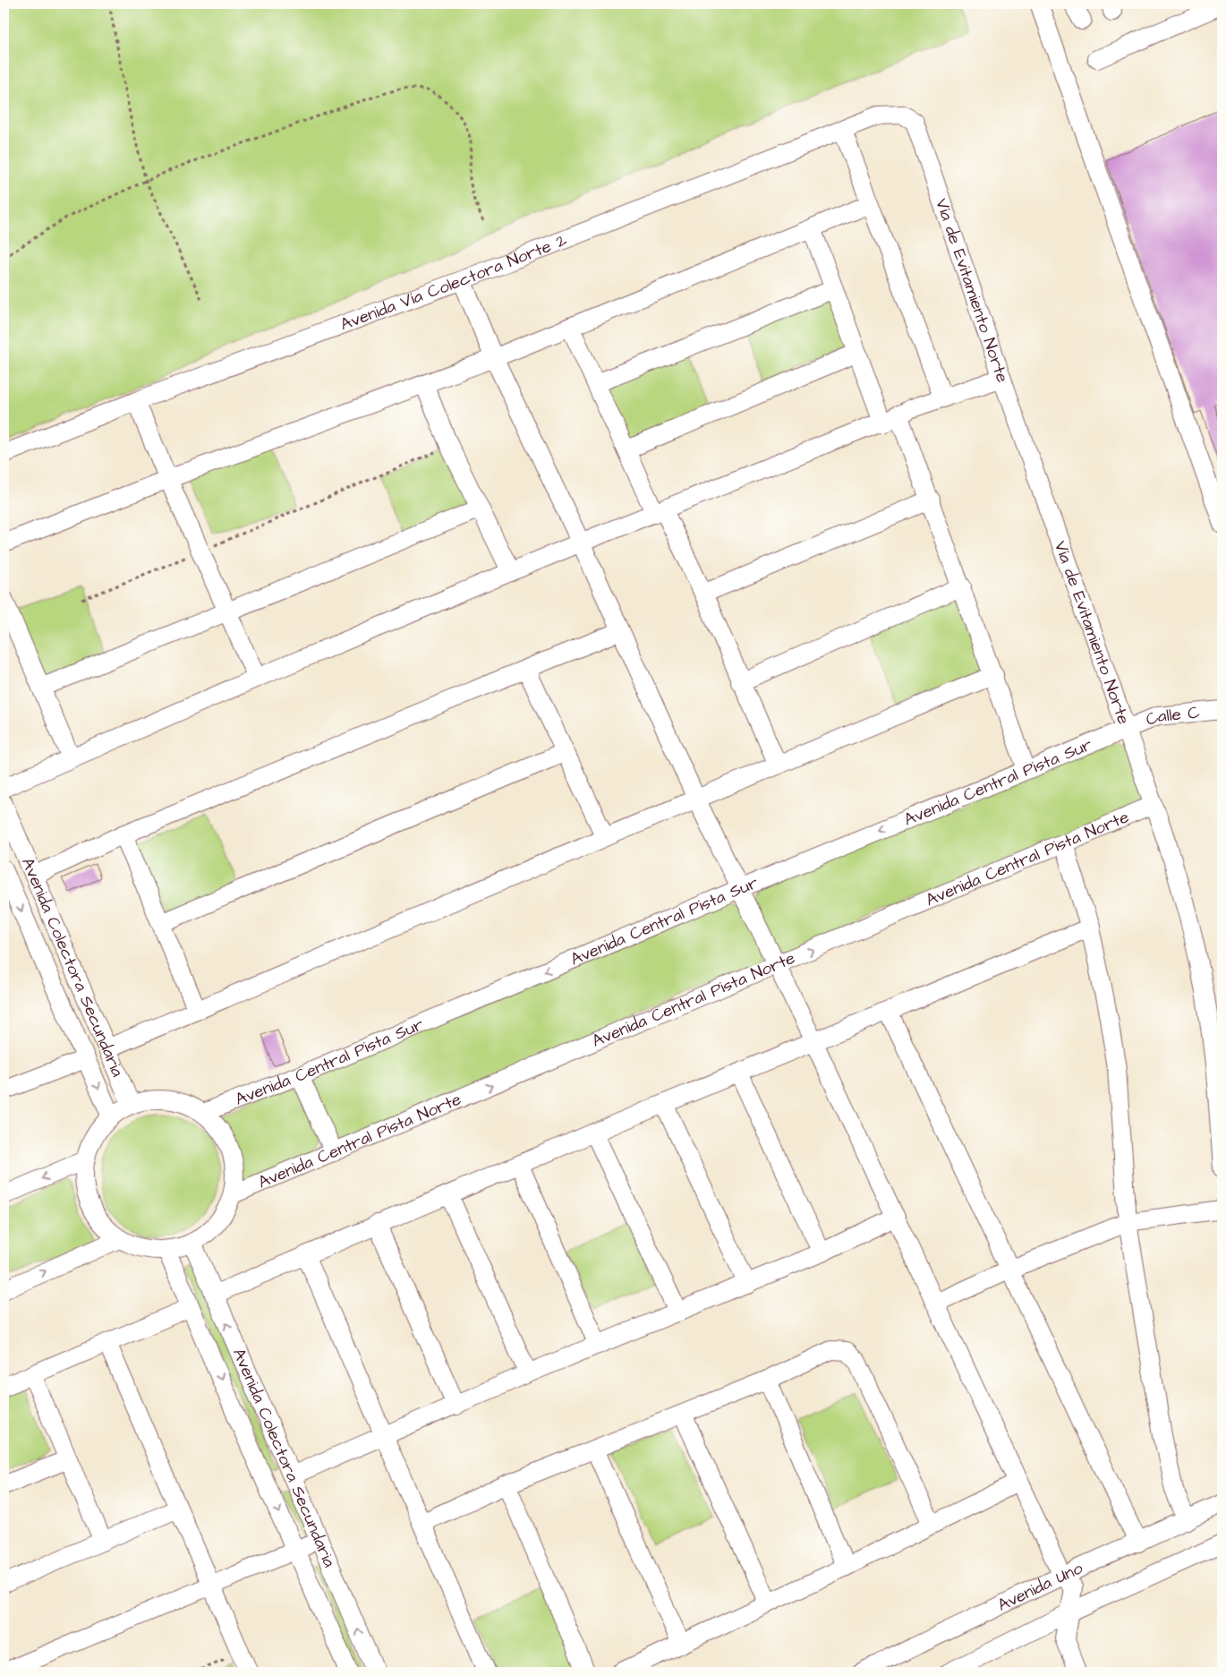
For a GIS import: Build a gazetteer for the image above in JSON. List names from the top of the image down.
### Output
{
  "streets": {
    "street": [
      "Avenida Vía Colectora Norte 2",
      "Vía de Evitamiento Norte",
      "Calle C",
      "Avenida Central Pista Sur",
      "Avenida Central Pista Norte",
      "Avenida Colectora Secundaria",
      "Avenida Uno"
    ]
  },
  "crossings": [
    ["Avenida Vía Colectora Norte 2", "Vía de Evitamiento Norte"],
    ["Vía de Evitamiento Norte", "Calle C"],
    ["Vía de Evitamiento Norte", "Avenida Central Pista Sur"],
    ["Vía de Evitamiento Norte", "Avenida Central Pista Norte"],
    ["Calle C", "Avenida Central Pista Sur"],
    ["Avenida Central Pista Sur", "Avenida Central Pista Norte"],
    ["Avenida Central Pista Sur", "Avenida Colectora Secundaria"],
    ["Avenida Central Pista Norte", "Avenida Colectora Secundaria"]
  ]
}
